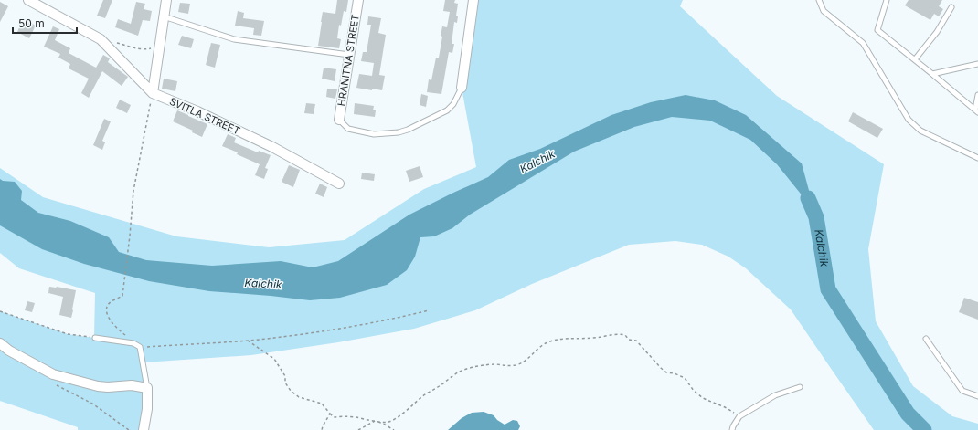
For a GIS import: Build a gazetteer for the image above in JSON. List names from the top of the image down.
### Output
{
  "streets": {
    "street": ["HRANITNA STREET", "SVITLA STREET"]
  },
  "water": ["Kalchik"],
  "scale_bar": "50 m"
}
